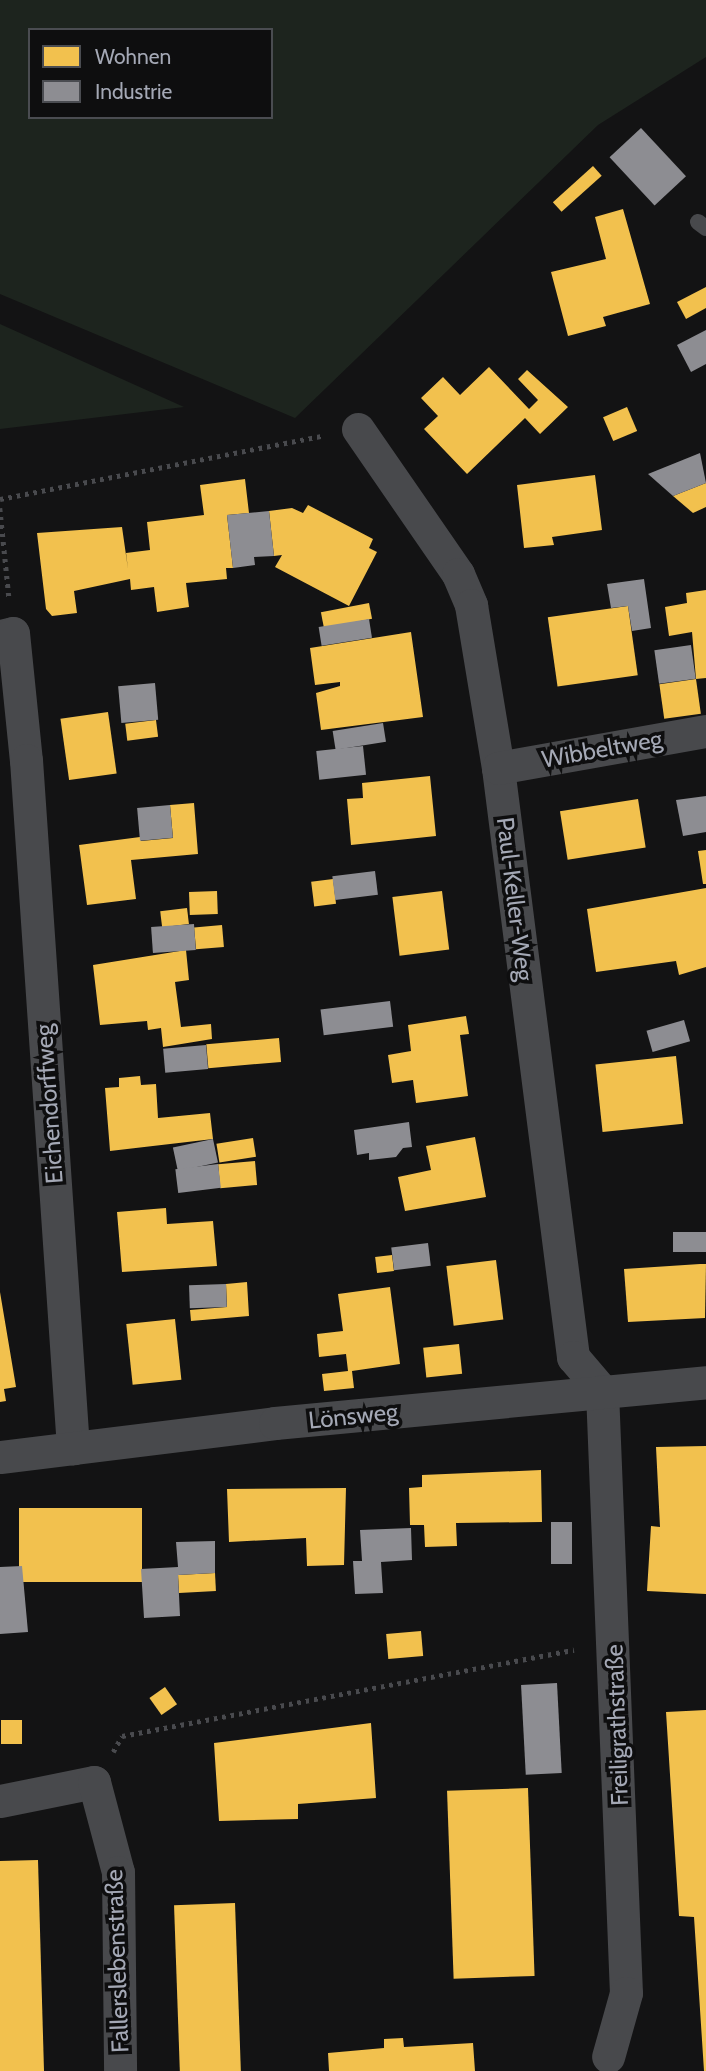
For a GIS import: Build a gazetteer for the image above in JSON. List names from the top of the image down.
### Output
{
  "streets": {
    "street": [
      "Wibbeltweg",
      "Paul-Keller-Weg",
      "Eichendorffweg",
      "Lönsweg",
      "Freiligrathstraße",
      "Fallerslebenstraße"
    ]
  },
  "crossings": [
    ["Wibbeltweg", "Paul-Keller-Weg"],
    ["Paul-Keller-Weg", "Lönsweg"],
    ["Paul-Keller-Weg", "Freiligrathstraße"],
    ["Eichendorffweg", "Lönsweg"],
    ["Lönsweg", "Freiligrathstraße"]
  ],
  "legend": ["Wohnen", "Industrie"]
}
